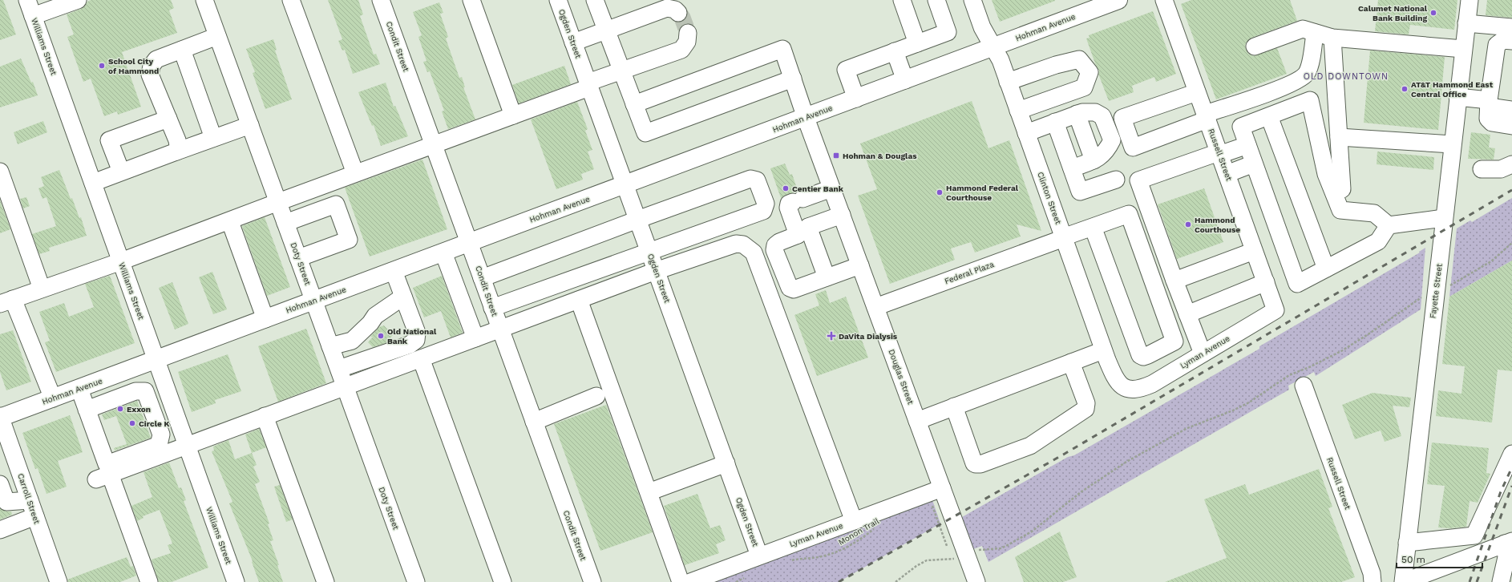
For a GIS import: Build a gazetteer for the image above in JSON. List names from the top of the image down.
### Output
{
  "streets": {
    "main road": ["Hohman Avenue"],
    "street": [
      "Ogden Street",
      "Williams Street",
      "Condit Street",
      "Russell Street",
      "Clinton Street",
      "Doty Street",
      "Federal Plaza",
      "Fayette Street",
      "Lyman Avenue",
      "Douglas Street",
      "Carroll Street"
    ],
    "path": ["Monon Trail"]
  },
  "crossings": [
    ["Hohman Avenue", "Ogden Street"],
    ["Hohman Avenue", "Williams Street"],
    ["Hohman Avenue", "Condit Street"],
    ["Hohman Avenue", "Clinton Street"],
    ["Hohman Avenue", "Doty Street"],
    ["Hohman Avenue", "Douglas Street"],
    ["Hohman Avenue", "Carroll Street"],
    ["Ogden Street", "Lyman Avenue"],
    ["Russell Street", "Lyman Avenue"],
    ["Clinton Street", "Federal Plaza"],
    ["Clinton Street", "Lyman Avenue"],
    ["Federal Plaza", "Douglas Street"],
    ["Lyman Avenue", "Douglas Street"]
  ],
  "districts": ["OLD DOWNTOWN"],
  "places": {
    "other": [
      "Calumet National Bank Building",
      "School City of Hammond",
      "AT&T Hammond East Central Office",
      "Centier Bank",
      "Hammond Federal Courthouse",
      "Hammond Courthouse",
      "Old National Bank",
      "Exxon",
      "Circle K"
    ],
    "transit": ["Hohman & Douglas"],
    "health": ["DaVita Dialysis"]
  },
  "scale_bar": "50 m"
}
